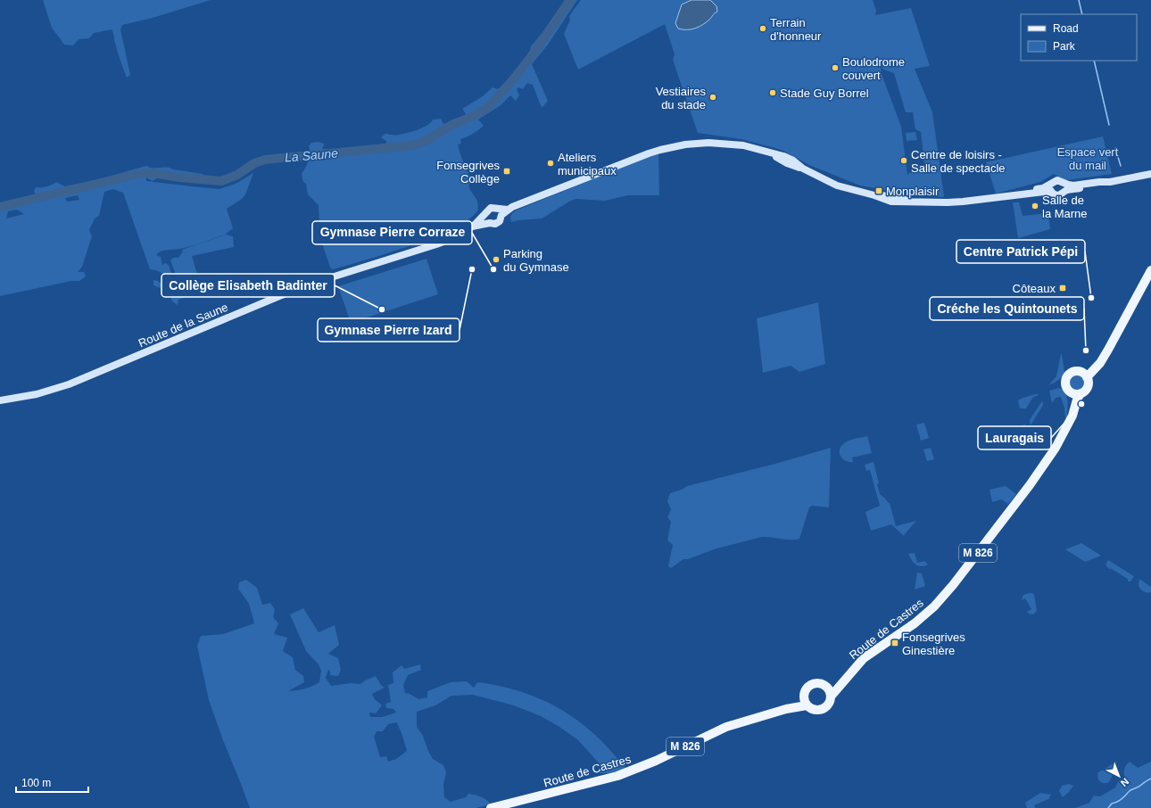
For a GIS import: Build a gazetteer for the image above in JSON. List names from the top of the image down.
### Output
{
  "streets": {
    "main road": ["M 826", "Route de Castres"],
    "street": ["Route de la Saune"]
  },
  "crossings": [
    ["M 826", "Route de Castres"]
  ],
  "water": ["La Saune"],
  "parks": ["Espace vert du mail"],
  "places": {
    "other": [
      "Terrain d'honneur",
      "Boulodrome couvert",
      "Stade Guy Borrel",
      "Vestiaires du stade",
      "Centre de loisirs - Salle de spectacle",
      "Ateliers municipaux",
      "Salle de la Marne",
      "Parking du Gymnase",
      "Gymnase Pierre Izard",
      "Gymnase Pierre Corraze",
      "Centre Patrick Pépi",
      "Collège Elisabeth Badinter",
      "Créche les Quintounets",
      "Lauragais"
    ],
    "transit": [
      "Fonsegrives Collège",
      "Monplaisir",
      "Côteaux",
      "Fonsegrives Ginestière"
    ]
  },
  "legend": ["Road", "Park"],
  "scale_bar": "100 m",
  "north": "bottom right"
}
